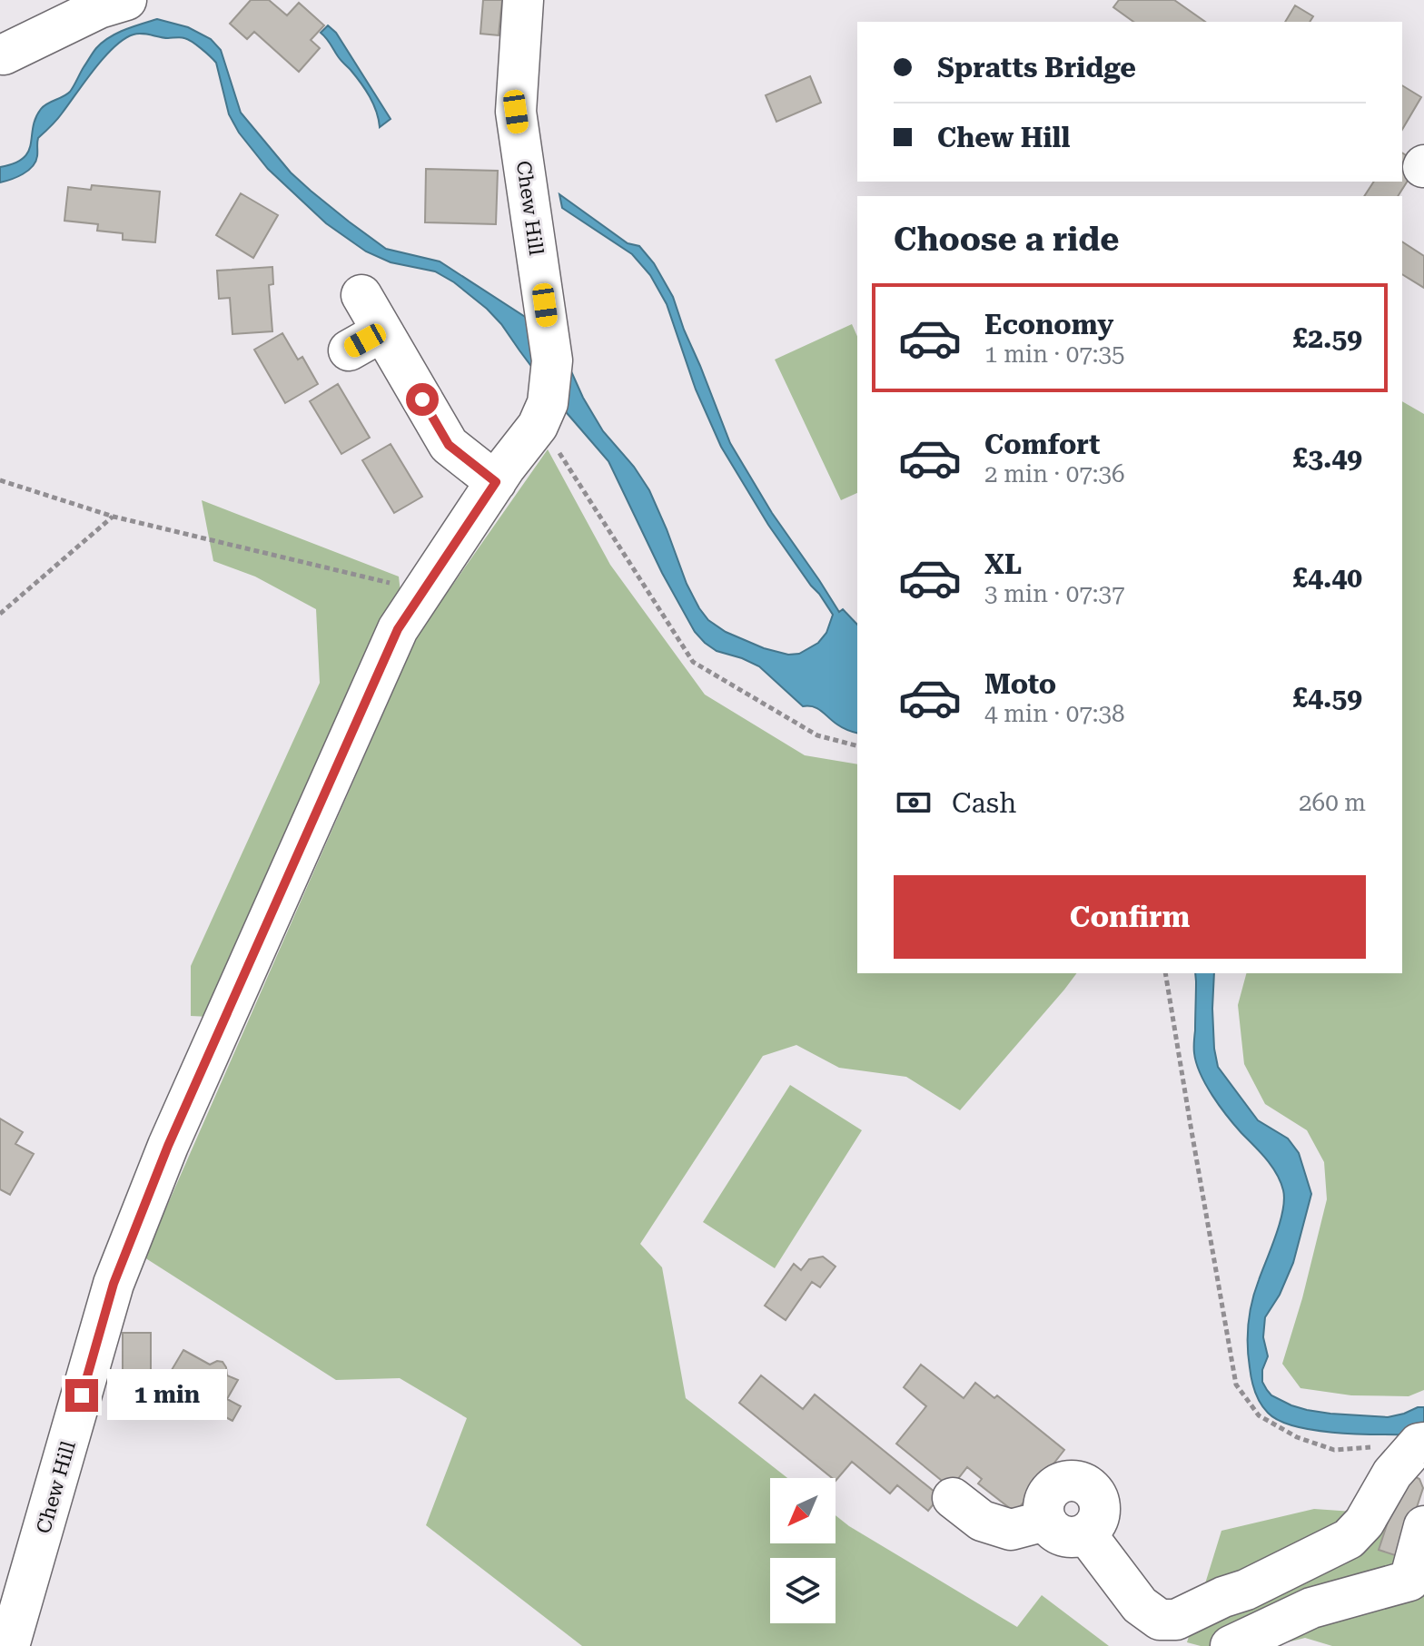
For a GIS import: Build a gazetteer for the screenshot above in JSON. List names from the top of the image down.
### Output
{
  "streets": {
    "street": ["Chew Hill"]
  },
  "north": "bottom left",
  "page": {
    "banner": ["Spratts Bridge", "Chew Hill"],
    "heading": "Choose a ride",
    "list": [
      {
        "name": "Economy",
        "note": "1 min · 07:35",
        "value": "£2.59"
      },
      {
        "name": "Comfort",
        "note": "2 min · 07:36",
        "value": "£3.49"
      },
      {
        "name": "XL",
        "note": "3 min · 07:37",
        "value": "£4.40"
      },
      {
        "name": "Moto",
        "note": "4 min · 07:38",
        "value": "£4.59"
      }
    ],
    "pay": ["Cash", "260 m"],
    "buttons": "Confirm",
    "bubble": "1 min"
  }
}
